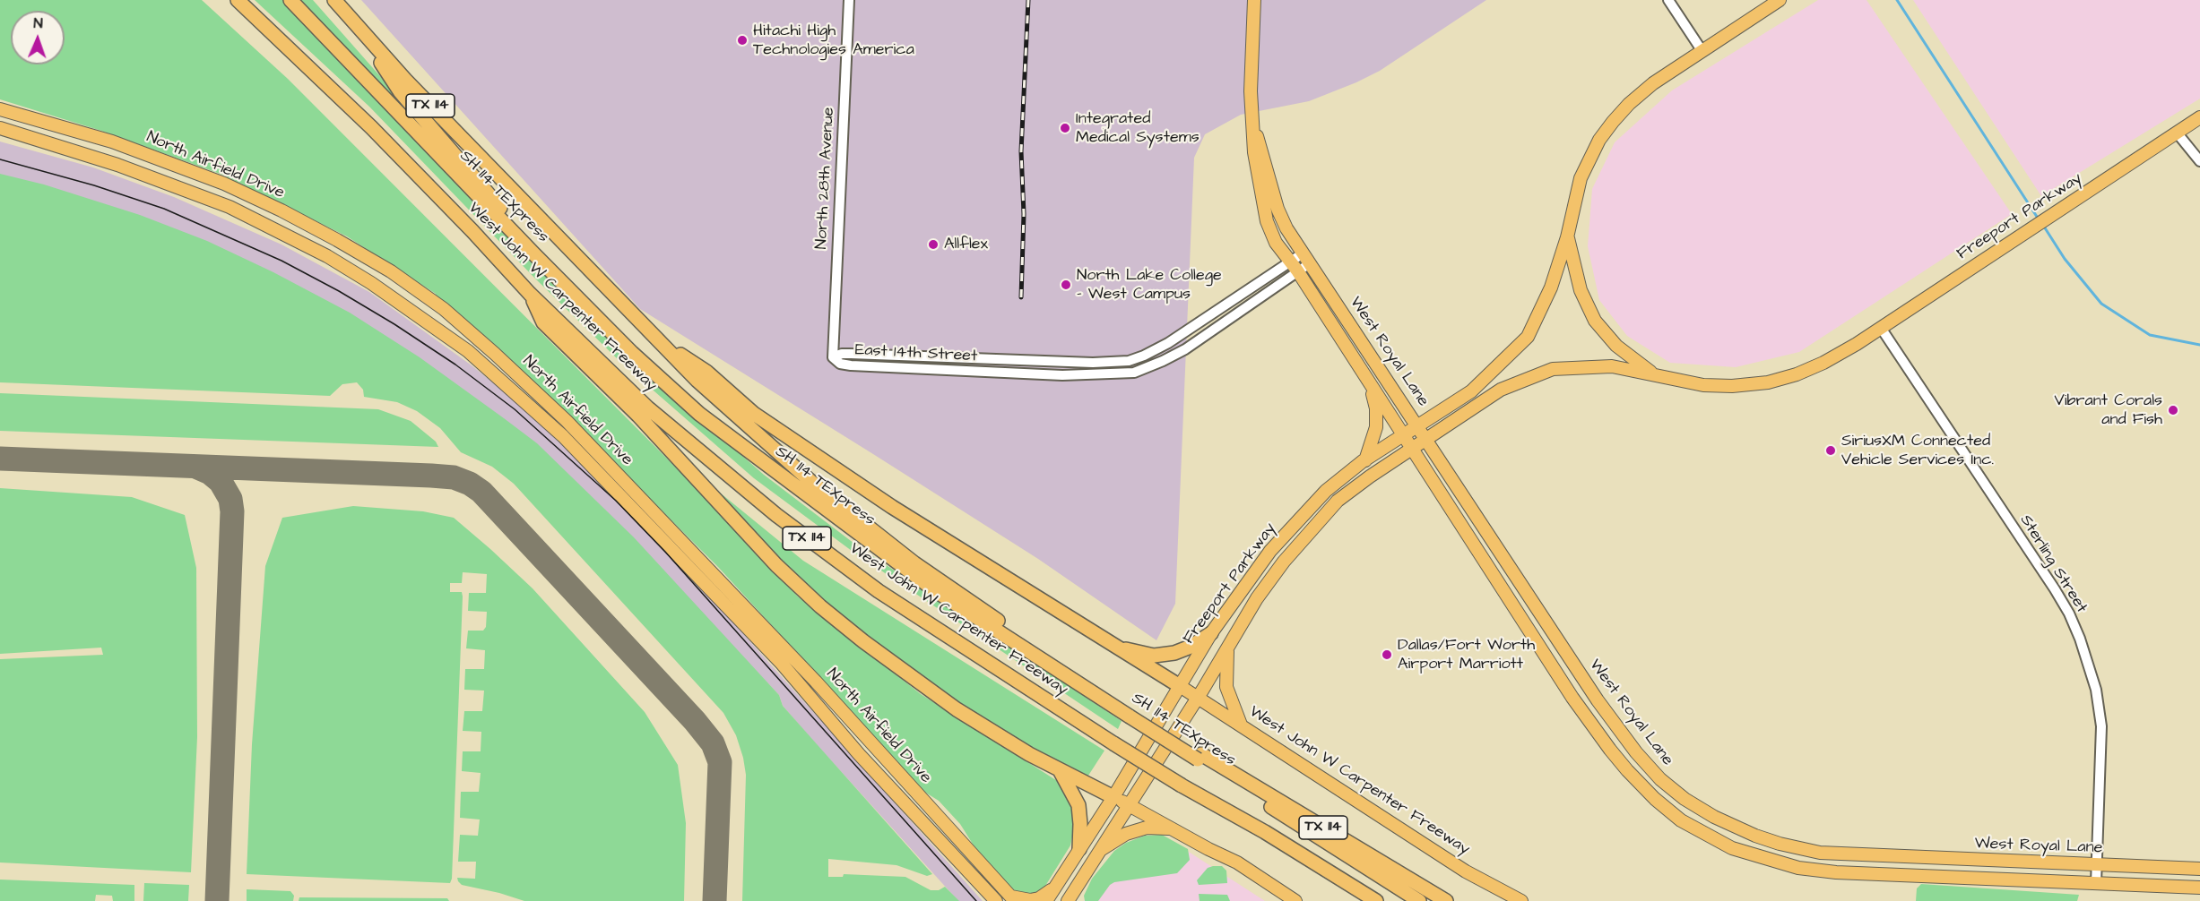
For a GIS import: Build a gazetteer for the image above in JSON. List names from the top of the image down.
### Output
{
  "streets": {
    "highway": ["TX 114", "SH 114 TEXpress", "West John W Carpenter Freeway"],
    "main road": ["North Airfield Drive", "Freeport Parkway", "West Royal Lane"],
    "street": ["North 28th Avenue", "East 14th Street", "Sterling Street"]
  },
  "crossings": [
    ["North 28th Avenue", "East 14th Street"],
    ["SH 114 TEXpress", "West John W Carpenter Freeway"],
    ["Freeport Parkway", "West John W Carpenter Freeway"],
    ["Freeport Parkway", "West Royal Lane"],
    ["Freeport Parkway", "Sterling Street"],
    ["West Royal Lane", "East 14th Street"],
    ["West Royal Lane", "Sterling Street"]
  ],
  "places": [
    "Hitachi High Technologies America",
    "Integrated Medical Systems",
    "Allflex",
    "North Lake College - West Campus",
    "Vibrant Corals and Fish",
    "SiriusXM Connected Vehicle Services Inc.",
    "Dallas/Fort Worth Airport Marriott"
  ],
  "north": "top"
}
